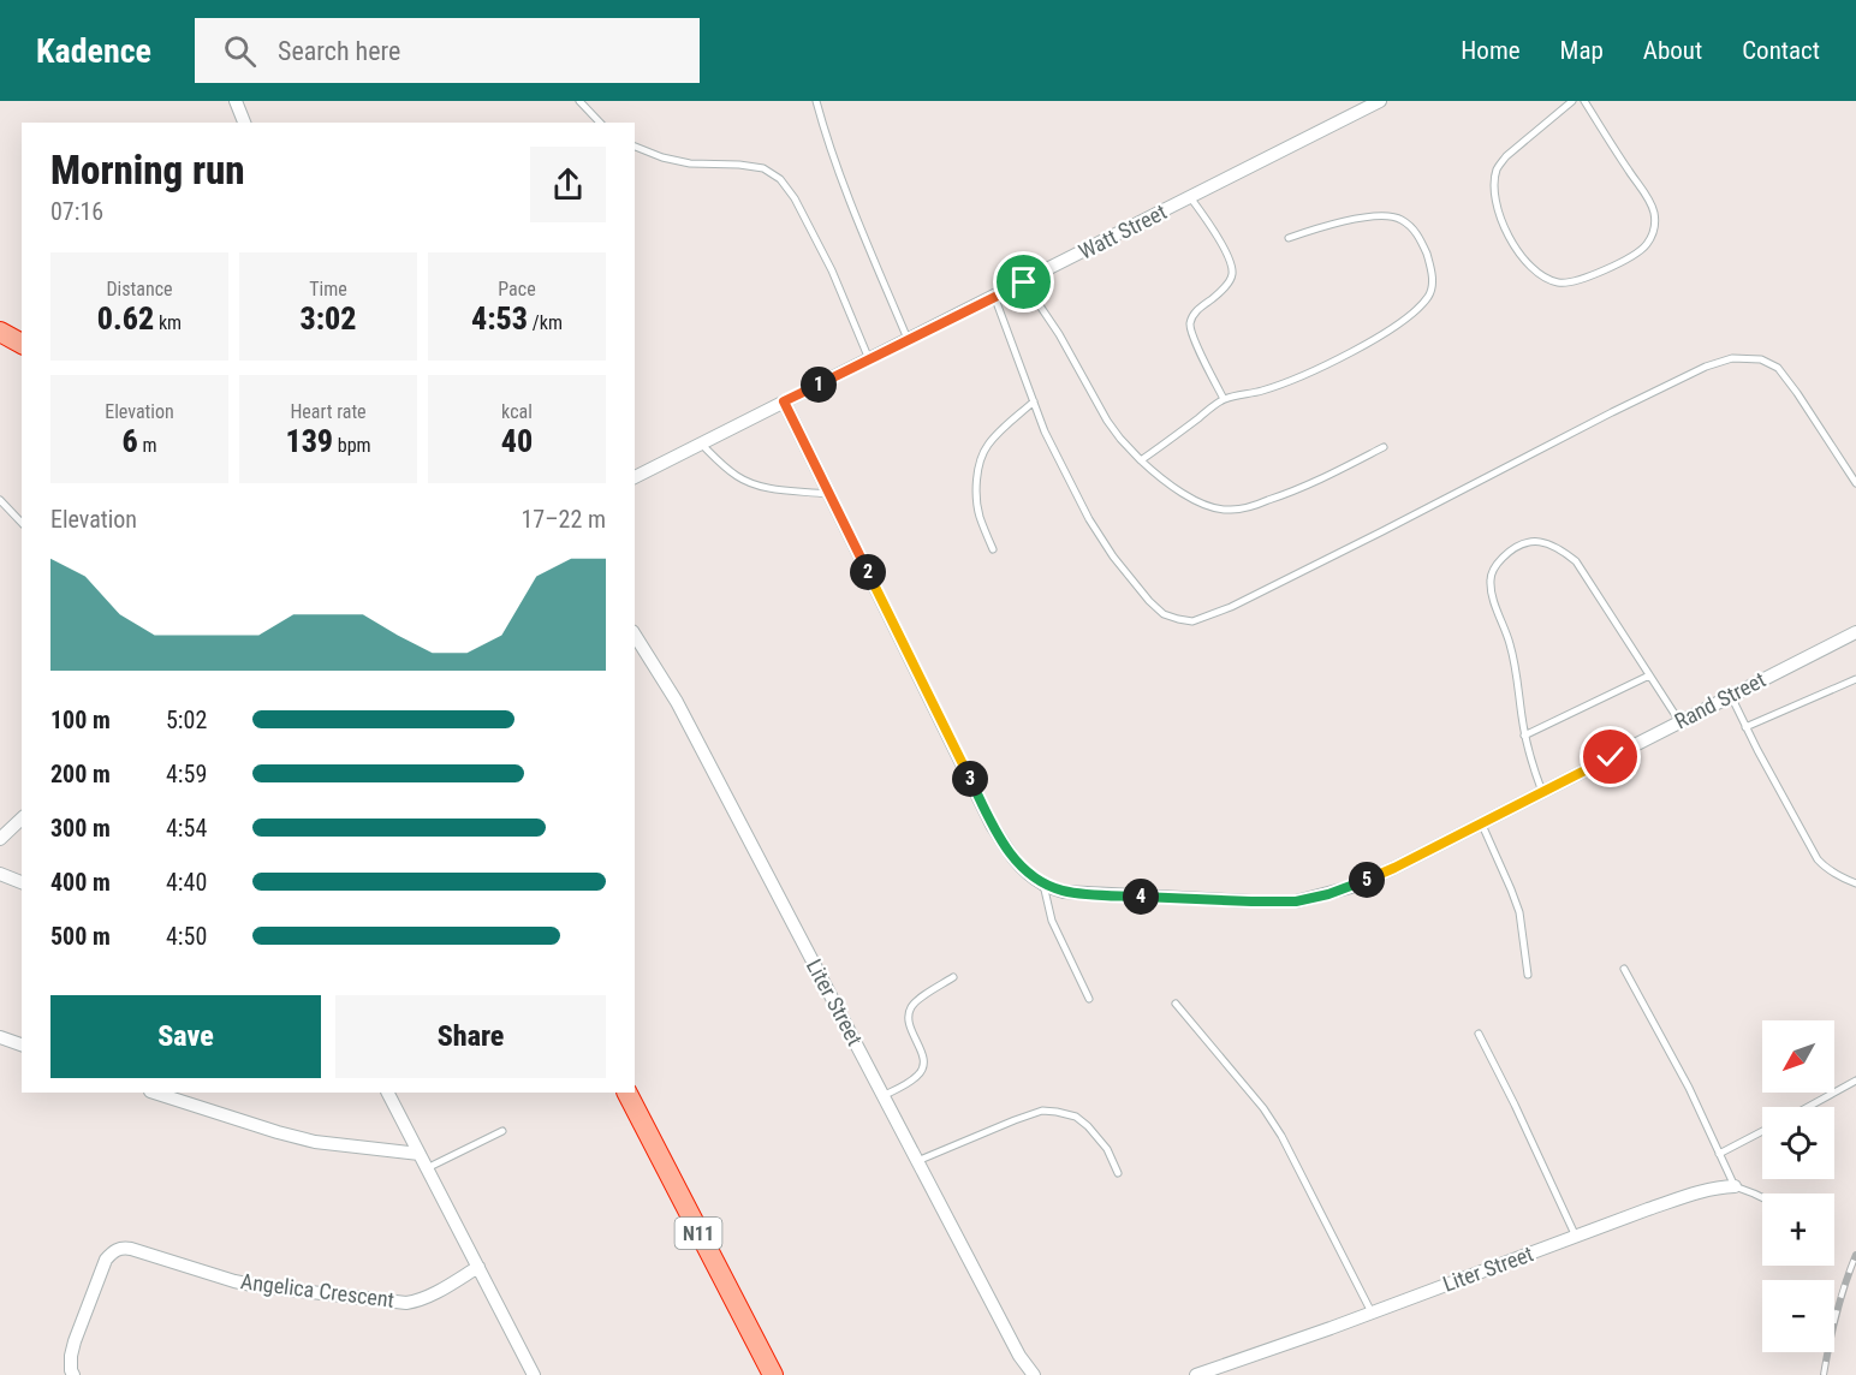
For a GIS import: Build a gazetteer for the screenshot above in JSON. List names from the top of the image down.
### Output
{
  "streets": {
    "highway": ["N11"],
    "street": [
      "Watt Street",
      "Rand Street",
      "Liter Street",
      "Angelica Crescent"
    ]
  },
  "crossings": [
    ["Watt Street", "Rand Street"]
  ],
  "north": "bottom left",
  "page": {
    "header": "Kadence",
    "search": "Search here",
    "nav": [
      "Home",
      "Map",
      "About",
      "Contact"
    ],
    "heading": ["Morning run", "07:16"],
    "stats": [
      ["Distance", "0.62 km"],
      ["Time", "3:02"],
      ["Pace", "4:53 /km"],
      ["Elevation", "6 m"],
      ["Heart rate", "139 bpm"],
      ["kcal", "40"]
    ],
    "pins": [
      "1",
      "2",
      "3",
      "5",
      "4"
    ],
    "chart": ["Elevation", "17–22 m"],
    "list": [
      {
        "name": "100 m",
        "note": "5:02"
      },
      {
        "name": "200 m",
        "note": "4:59"
      },
      {
        "name": "300 m",
        "note": "4:54"
      },
      {
        "name": "400 m",
        "note": "4:40"
      },
      {
        "name": "500 m",
        "note": "4:50"
      }
    ],
    "buttons": ["Save", "Share"],
    "map_buttons": ["+", "−"]
  }
}
